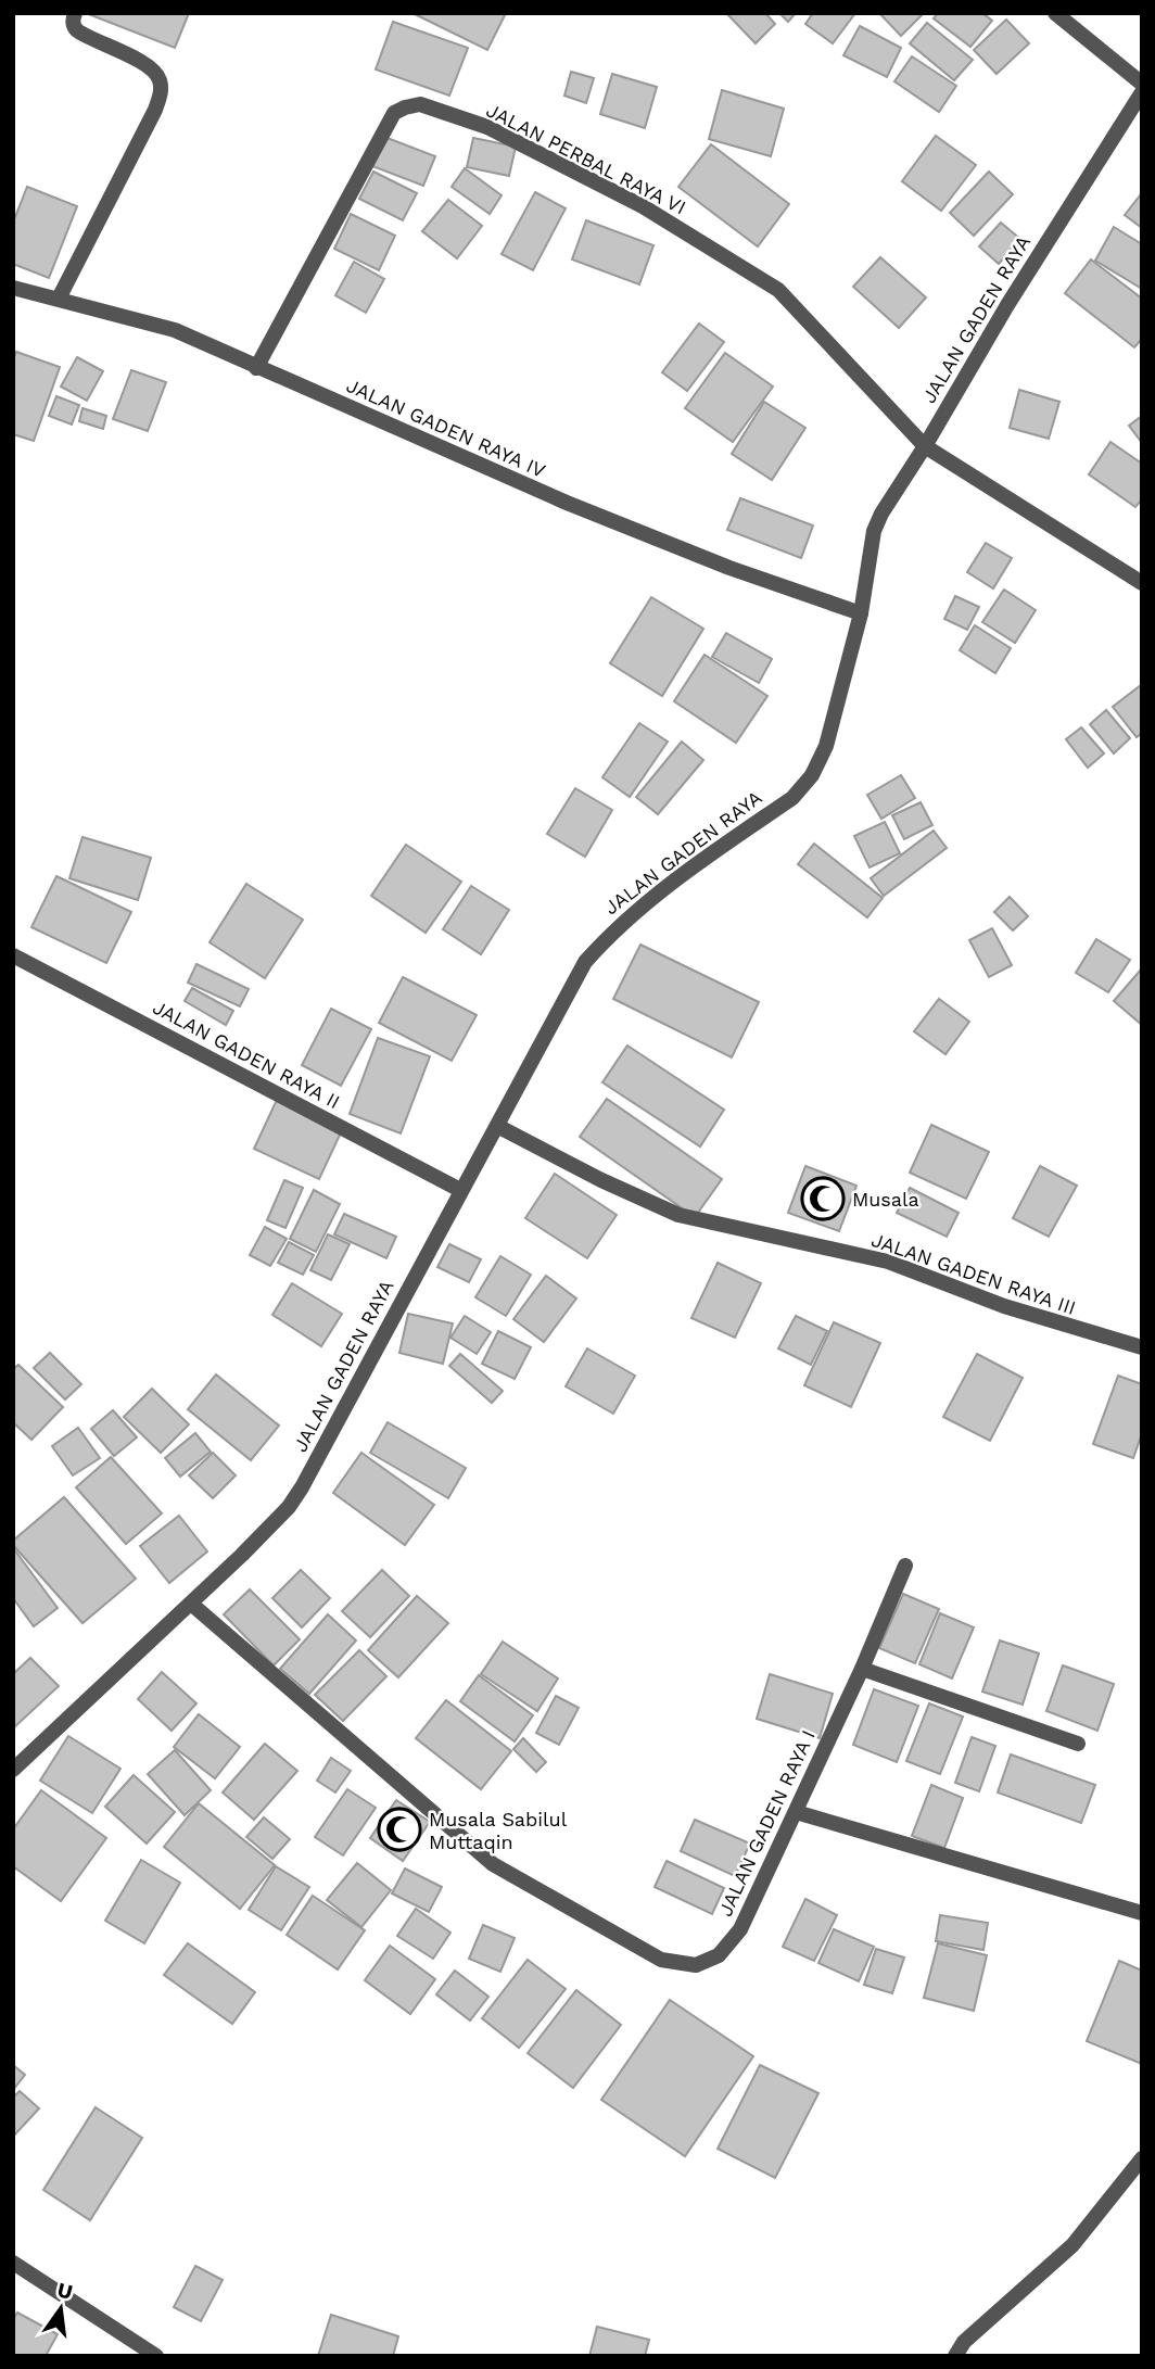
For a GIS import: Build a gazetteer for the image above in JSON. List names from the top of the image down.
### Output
{
  "streets": {
    "street": [
      "JALAN PERBAL RAYA VI",
      "JALAN GADEN RAYA",
      "JALAN GADEN RAYA IV",
      "JALAN GADEN RAYA II",
      "JALAN GADEN RAYA III",
      "JALAN GADEN RAYA I"
    ]
  },
  "crossings": [
    ["JALAN PERBAL RAYA VI", "JALAN GADEN RAYA"],
    ["JALAN PERBAL RAYA VI", "JALAN GADEN RAYA IV"],
    ["JALAN GADEN RAYA", "JALAN GADEN RAYA IV"],
    ["JALAN GADEN RAYA", "JALAN GADEN RAYA II"],
    ["JALAN GADEN RAYA", "JALAN GADEN RAYA III"],
    ["JALAN GADEN RAYA", "JALAN GADEN RAYA I"]
  ],
  "places": {
    "mosque": ["Musala", "Musala Sabilul Muttaqin"]
  },
  "north": "top"
}
